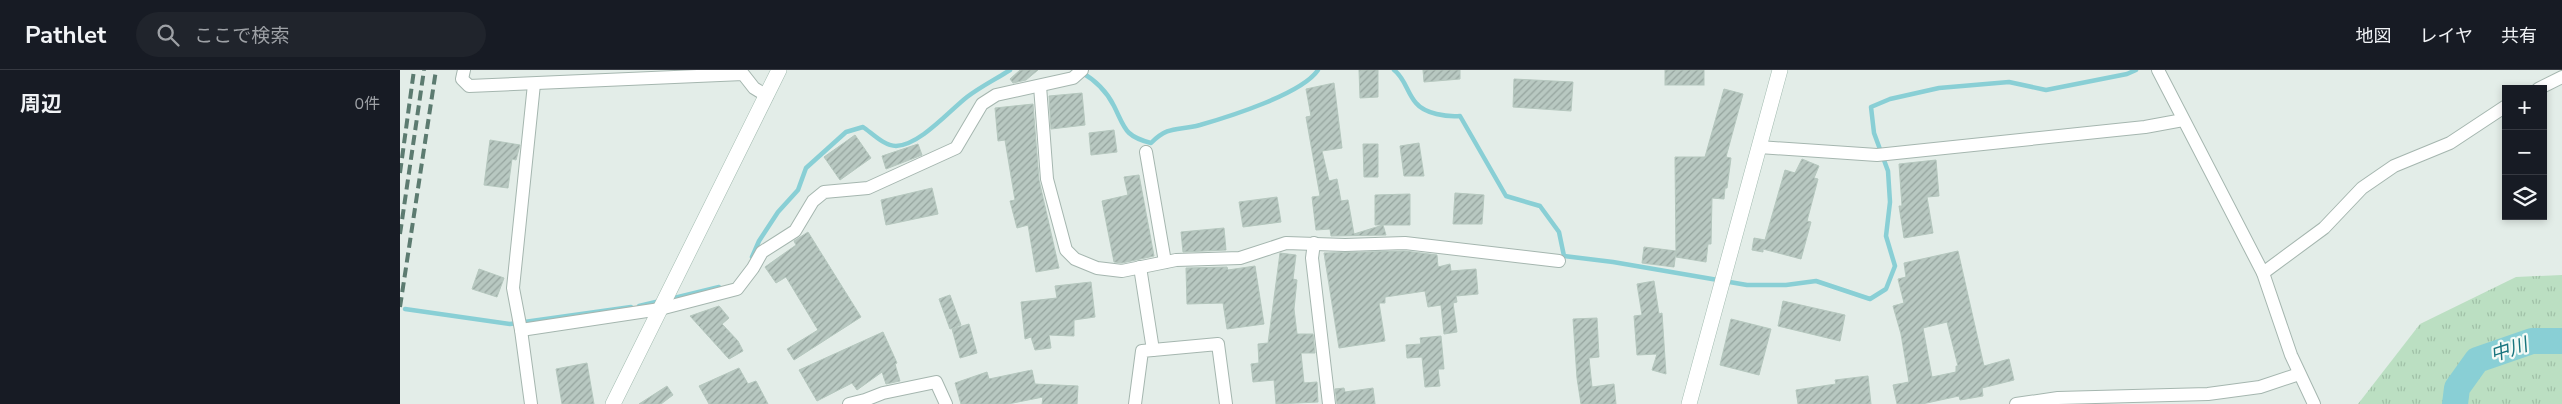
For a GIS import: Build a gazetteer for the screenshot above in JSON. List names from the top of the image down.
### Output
{
  "water": ["中川"],
  "page": {
    "header": "Pathlet",
    "search": "ここで検索",
    "nav": ["地図", "レイヤ", "共有"],
    "heading": ["周辺", "0件"],
    "map_buttons": ["+", "−"]
  }
}
